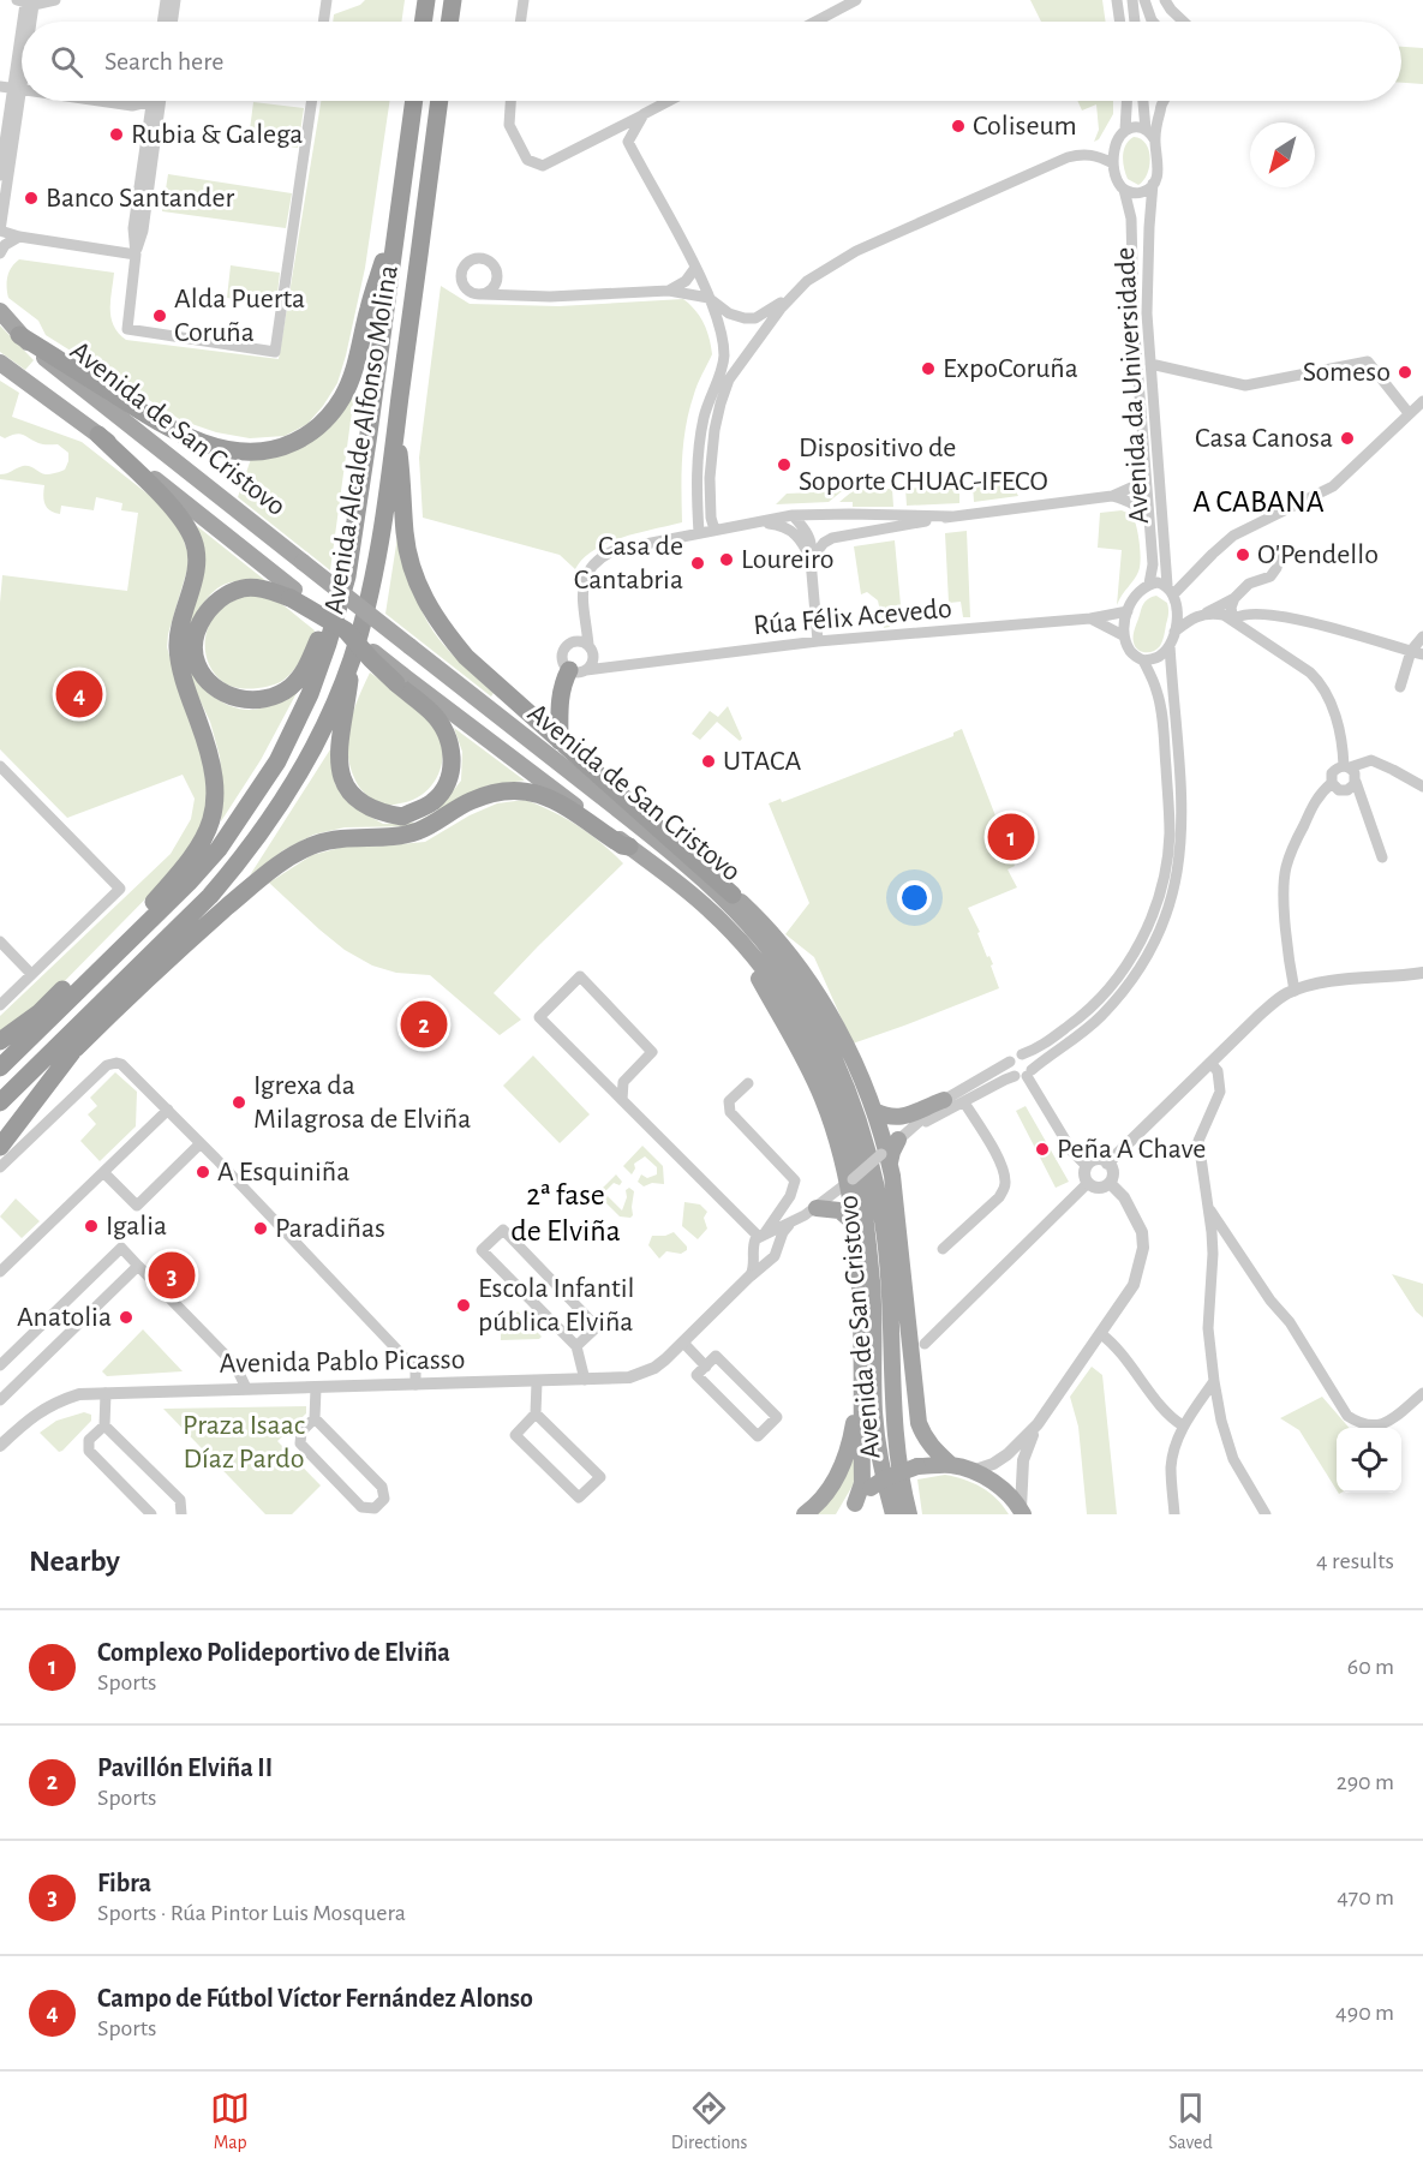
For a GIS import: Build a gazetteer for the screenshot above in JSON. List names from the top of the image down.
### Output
{
  "streets": {
    "highway": ["Avenida Alcalde Alfonso Molina"],
    "main road": ["Avenida de San Cristovo"],
    "street": ["Avenida da Universidade", "Rúa Félix Acevedo", "Avenida Pablo Picasso"]
  },
  "crossings": [
    ["Avenida da Universidade", "Rúa Félix Acevedo"]
  ],
  "districts": ["A CABANA", "2ª fase de Elviña"],
  "parks": ["Praza Isaac Díaz Pardo"],
  "places": [
    "Coliseum",
    "Rubia & Galega",
    "Banco Santander",
    "Alda Puerta Coruña",
    "ExpoCoruña",
    "Someso",
    "Casa Canosa",
    "Dispositivo de Soporte CHUAC-IFECO",
    "O'Pendello",
    "Loureiro",
    "Casa de Cantabria",
    "UTACA",
    "Igrexa da Milagrosa de Elviña",
    "Peña A Chave",
    "A Esquiniña",
    "Igalia",
    "Paradiñas",
    "Escola Infantil pública Elviña",
    "Anatolia"
  ],
  "north": "bottom left",
  "page": {
    "search": "Search here",
    "pins": [
      "4",
      "1",
      "2",
      "3"
    ],
    "heading": ["Nearby", "4 results"],
    "list": [
      {
        "mark": "1",
        "name": "Complexo Polideportivo de Elviña",
        "note": "Sports",
        "value": "60 m"
      },
      {
        "mark": "2",
        "name": "Pavillón Elviña II",
        "note": "Sports",
        "value": "290 m"
      },
      {
        "mark": "3",
        "name": "Fibra",
        "note": "Sports · Rúa Pintor Luis Mosquera",
        "value": "470 m"
      },
      {
        "mark": "4",
        "name": "Campo de Fútbol Víctor Fernández Alonso",
        "note": "Sports",
        "value": "490 m"
      }
    ],
    "nav": ["Map", "Directions", "Saved"]
  }
}
